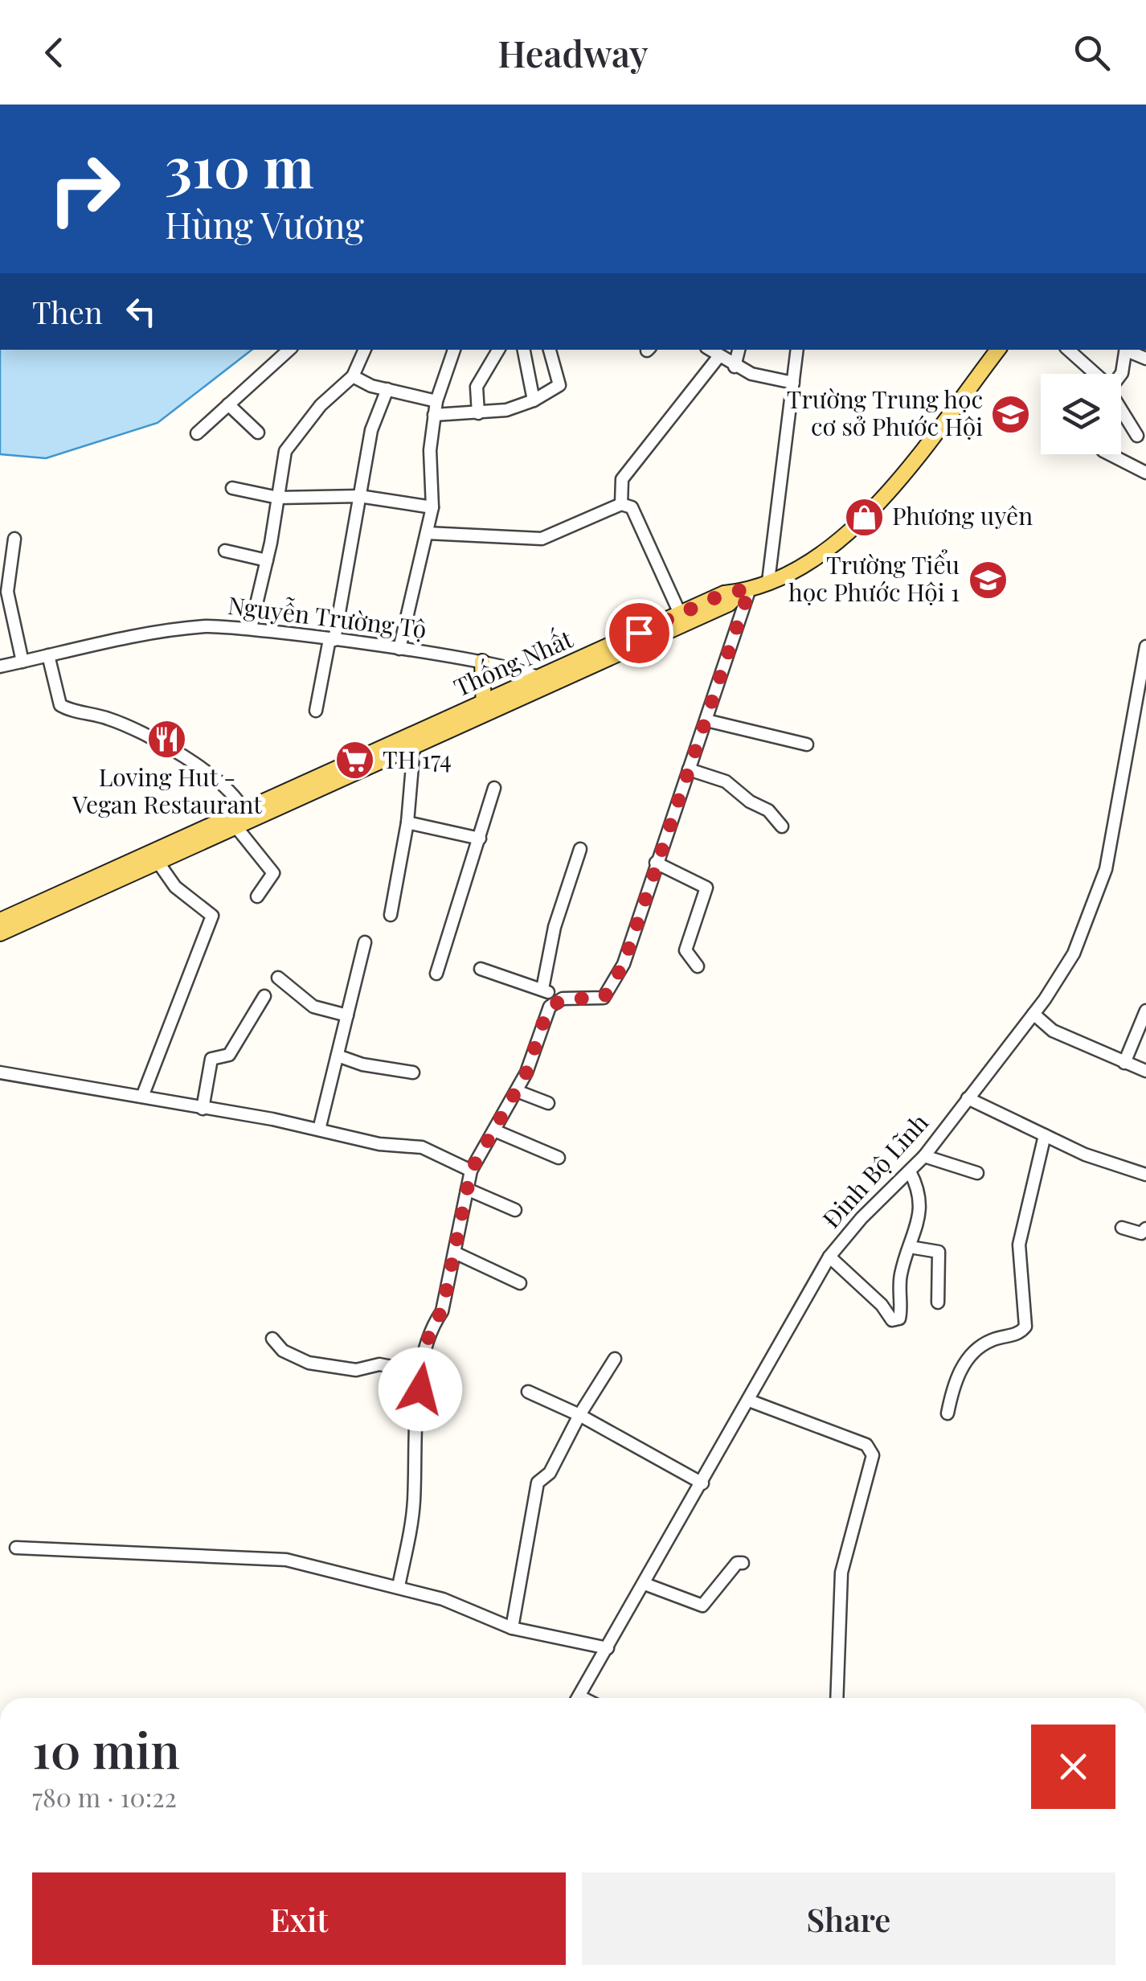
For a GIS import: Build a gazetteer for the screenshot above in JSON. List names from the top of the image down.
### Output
{
  "streets": {
    "main road": ["Thống Nhất"],
    "street": ["Nguyễn Trường Tộ", "Đinh Bộ Lĩnh"]
  },
  "crossings": [
    ["Nguyễn Trường Tộ", "Thống Nhất"]
  ],
  "places": {
    "school or university": ["Trường Trung học cơ sở Phước Hội", "Trường Tiểu học Phước Hội 1"],
    "shop": ["Phương uyên"],
    "restaurant": ["Loving Hut - Vegan Restaurant"],
    "supermarket": ["TH 174"]
  },
  "page": {
    "header": "Headway",
    "turn": ["310 m", "Hùng Vương"],
    "then": "Then",
    "heading": ["10 min", "780 m · 10:22"],
    "buttons": ["Exit", "Share"]
  }
}
